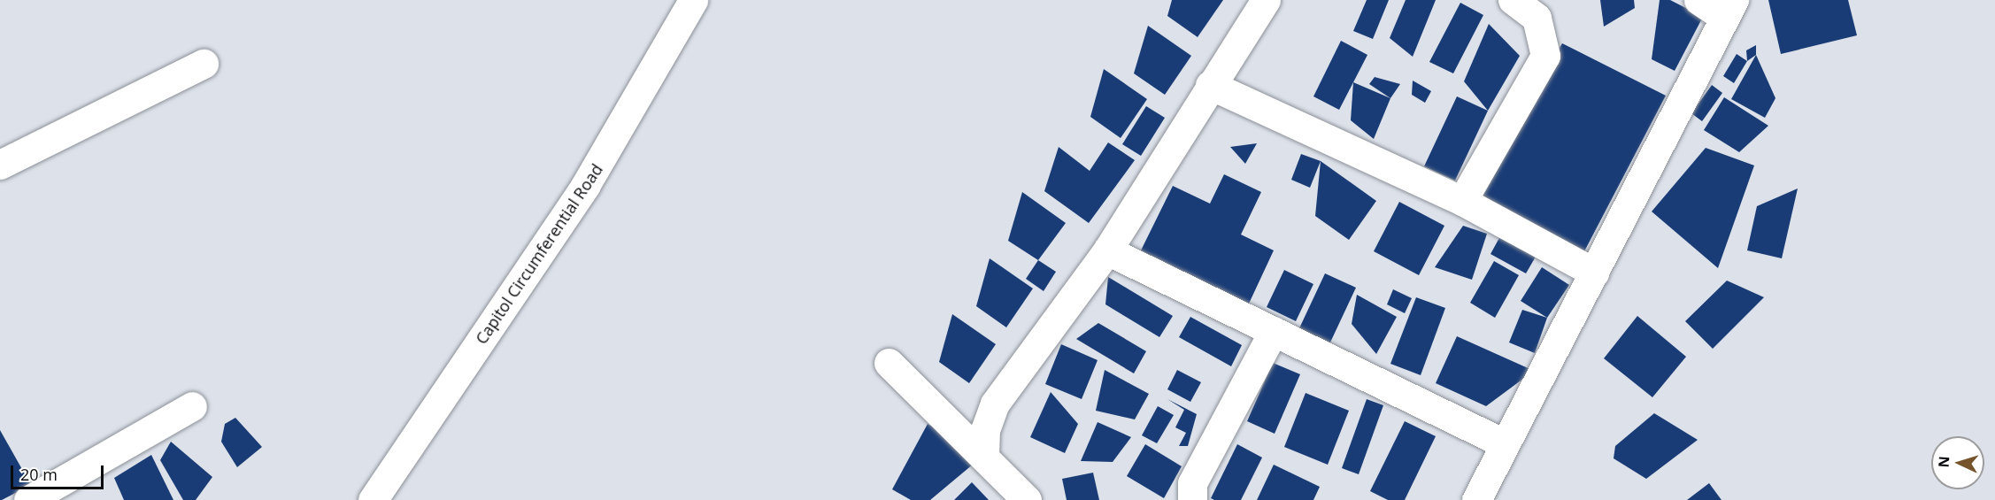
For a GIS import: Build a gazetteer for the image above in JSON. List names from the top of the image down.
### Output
{
  "streets": {
    "street": ["Capitol Circumferential Road"]
  },
  "scale_bar": "20 m",
  "north": "left"
}
